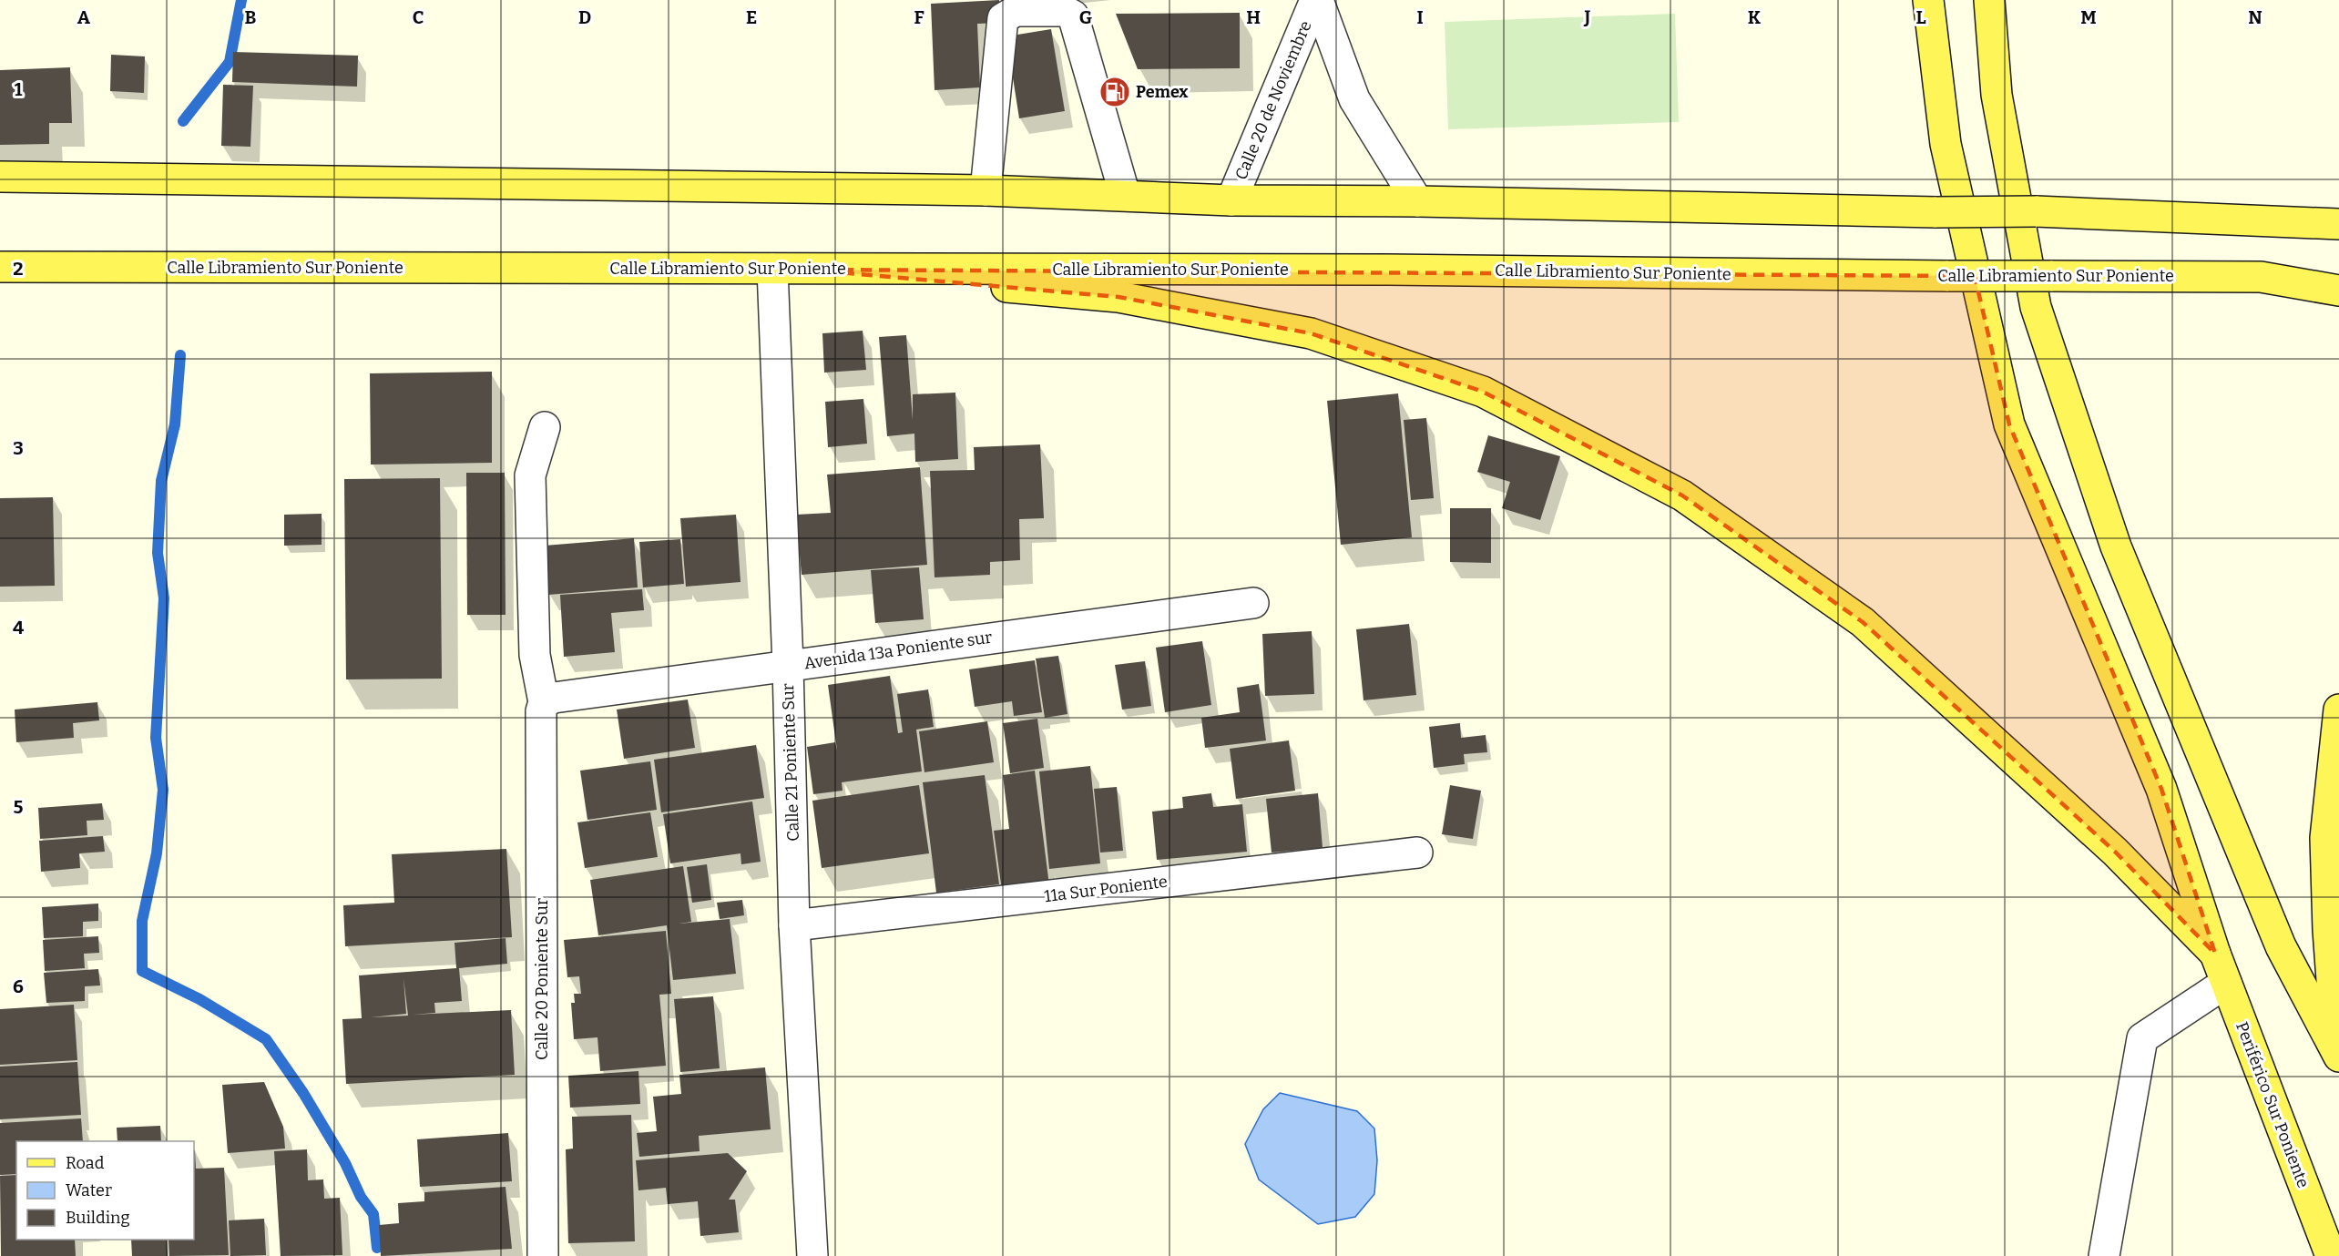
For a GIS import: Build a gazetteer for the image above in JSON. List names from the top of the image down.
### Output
{
  "streets": {
    "main road": ["Calle Libramiento Sur Poniente", "Periférico Sur Poniente"],
    "street": [
      "Calle 20 de Noviembre",
      "Avenida 13a Poniente sur",
      "Calle 21 Poniente Sur",
      "11a Sur Poniente",
      "Calle 20 Poniente Sur"
    ]
  },
  "crossings": [
    ["Calle Libramiento Sur Poniente", "Calle 21 Poniente Sur"],
    ["Avenida 13a Poniente sur", "Calle 21 Poniente Sur"],
    ["Avenida 13a Poniente sur", "Calle 20 Poniente Sur"],
    ["Calle 21 Poniente Sur", "11a Sur Poniente"]
  ],
  "places": {
    "fuel station": ["Pemex"]
  },
  "legend": ["Road", "Water", "Building"],
  "grid": {
    "columns": [
      "A",
      "B",
      "C",
      "D",
      "E",
      "F",
      "G",
      "H",
      "I",
      "J",
      "K",
      "L",
      "M",
      "N"
    ],
    "rows": [
      "1",
      "2",
      "3",
      "4",
      "5",
      "6"
    ]
  }
}
